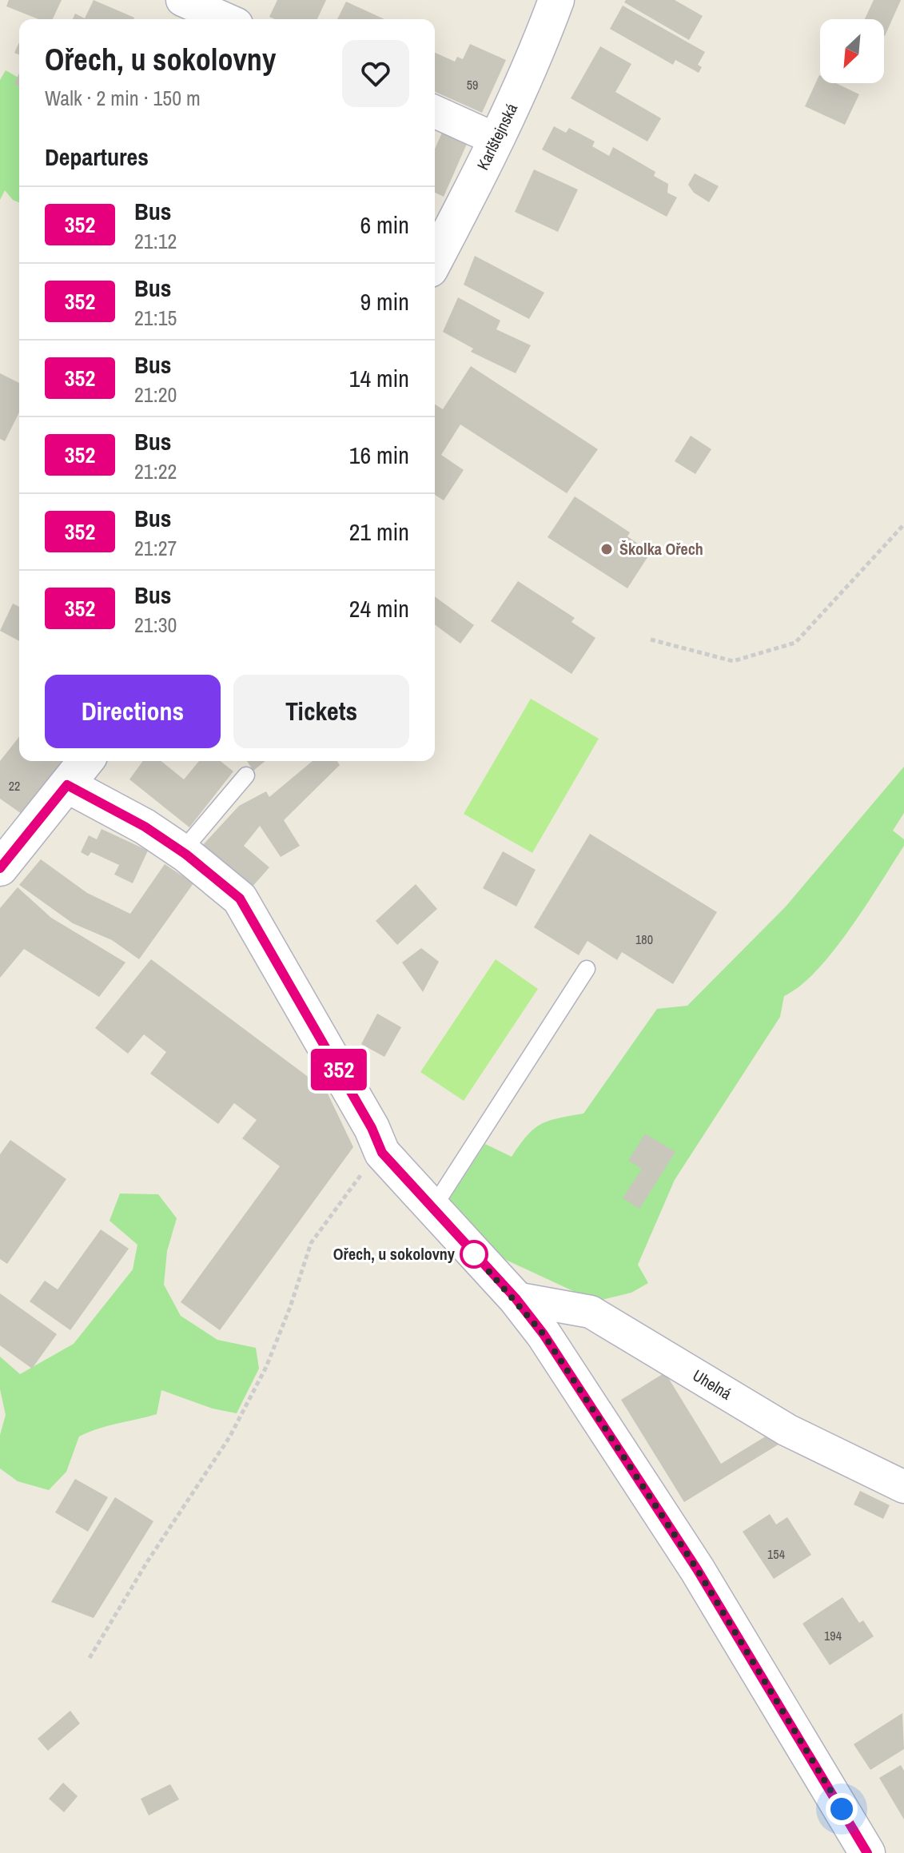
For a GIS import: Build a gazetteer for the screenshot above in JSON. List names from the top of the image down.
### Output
{
  "streets": {
    "street": ["Karlštejnská", "Uhelná"]
  },
  "places": ["Školka Ořech", "Ořech, u sokolovny"],
  "lines": ["bus line 352"],
  "house_numbers": [
    "59",
    "22",
    "180",
    "154",
    "194"
  ],
  "north": "bottom left",
  "page": {
    "on_map": "352",
    "heading": [
      ["Ořech, u sokolovny", "Walk · 2 min · 150 m"],
      "Departures"
    ],
    "list": [
      {
        "mark": "352",
        "name": "Bus",
        "note": "21:12",
        "value": "6 min"
      },
      {
        "mark": "352",
        "name": "Bus",
        "note": "21:15",
        "value": "9 min"
      },
      {
        "mark": "352",
        "name": "Bus",
        "note": "21:20",
        "value": "14 min"
      },
      {
        "mark": "352",
        "name": "Bus",
        "note": "21:22",
        "value": "16 min"
      },
      {
        "mark": "352",
        "name": "Bus",
        "note": "21:27",
        "value": "21 min"
      },
      {
        "mark": "352",
        "name": "Bus",
        "note": "21:30",
        "value": "24 min"
      }
    ],
    "buttons": ["Directions", "Tickets"]
  }
}
